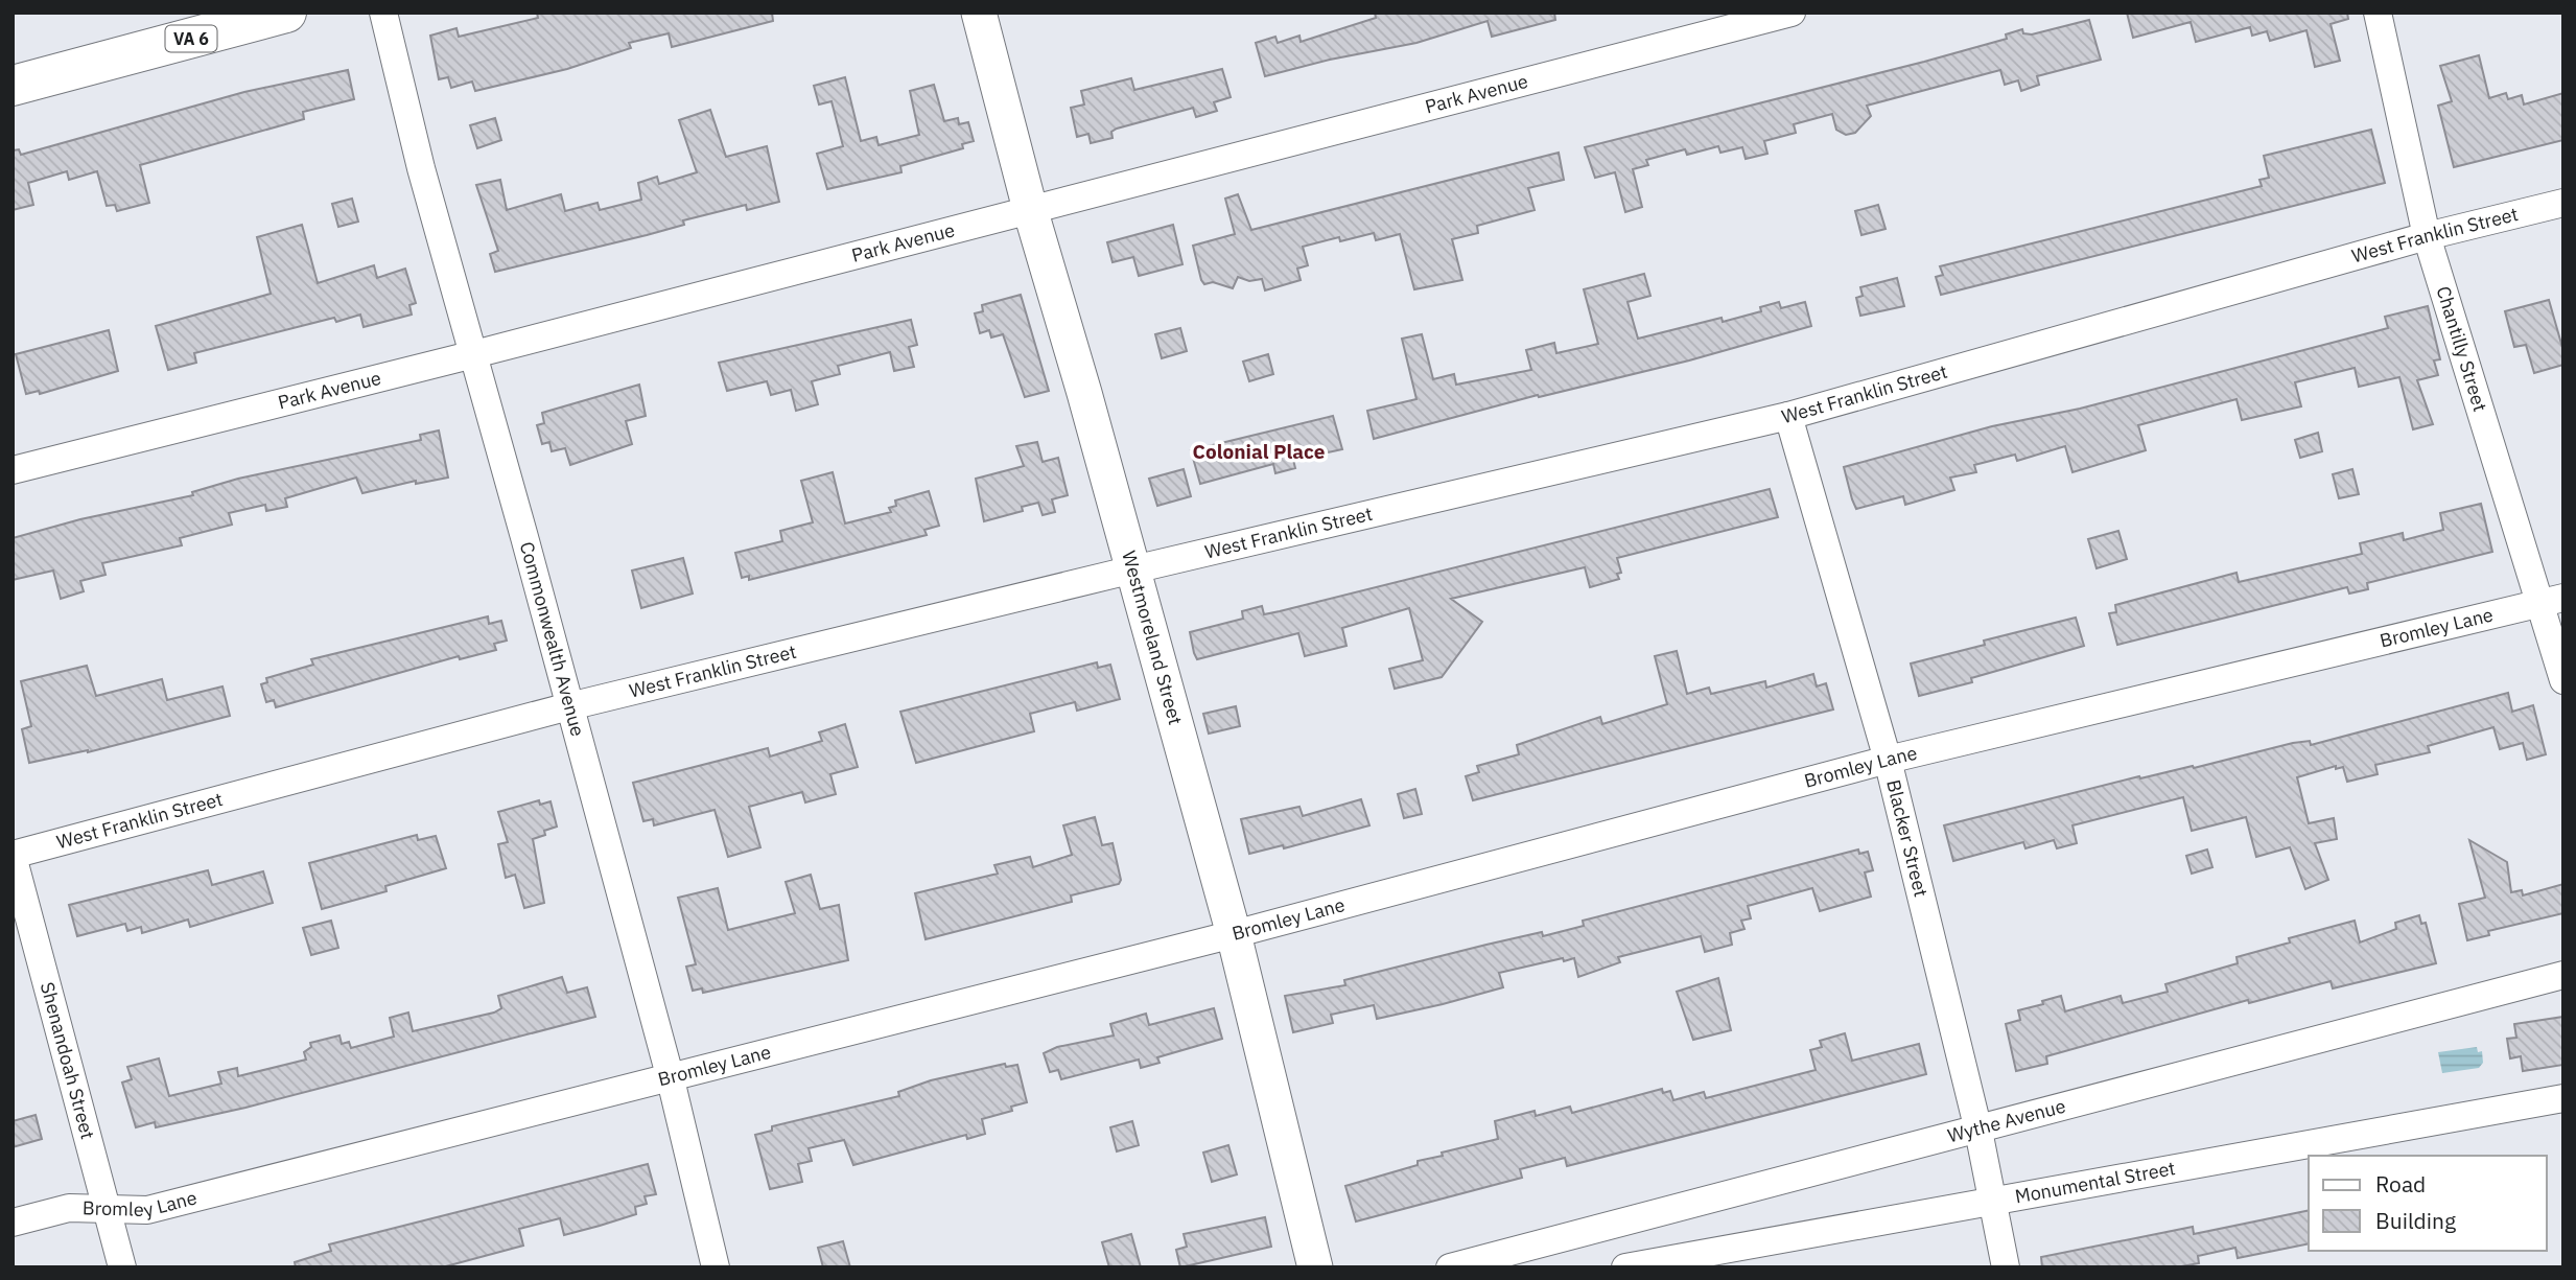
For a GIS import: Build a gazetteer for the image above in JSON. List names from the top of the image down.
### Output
{
  "streets": {
    "main road": ["VA 6"],
    "street": [
      "Park Avenue",
      "West Franklin Street",
      "Chantilly Street",
      "Bromley Lane",
      "Westmoreland Street",
      "Commonwealth Avenue",
      "Blacker Street",
      "Shenandoah Street",
      "Wythe Avenue",
      "Monumental Street"
    ]
  },
  "crossings": [
    ["Park Avenue", "Westmoreland Street"],
    ["Park Avenue", "Commonwealth Avenue"],
    ["West Franklin Street", "Chantilly Street"],
    ["West Franklin Street", "Westmoreland Street"],
    ["West Franklin Street", "Commonwealth Avenue"],
    ["West Franklin Street", "Blacker Street"],
    ["West Franklin Street", "Shenandoah Street"],
    ["Chantilly Street", "Bromley Lane"],
    ["Bromley Lane", "Westmoreland Street"],
    ["Bromley Lane", "Commonwealth Avenue"],
    ["Bromley Lane", "Blacker Street"],
    ["Bromley Lane", "Shenandoah Street"],
    ["Blacker Street", "Wythe Avenue"],
    ["Blacker Street", "Monumental Street"]
  ],
  "districts": ["Colonial Place"],
  "legend": ["Road", "Building"]
}
